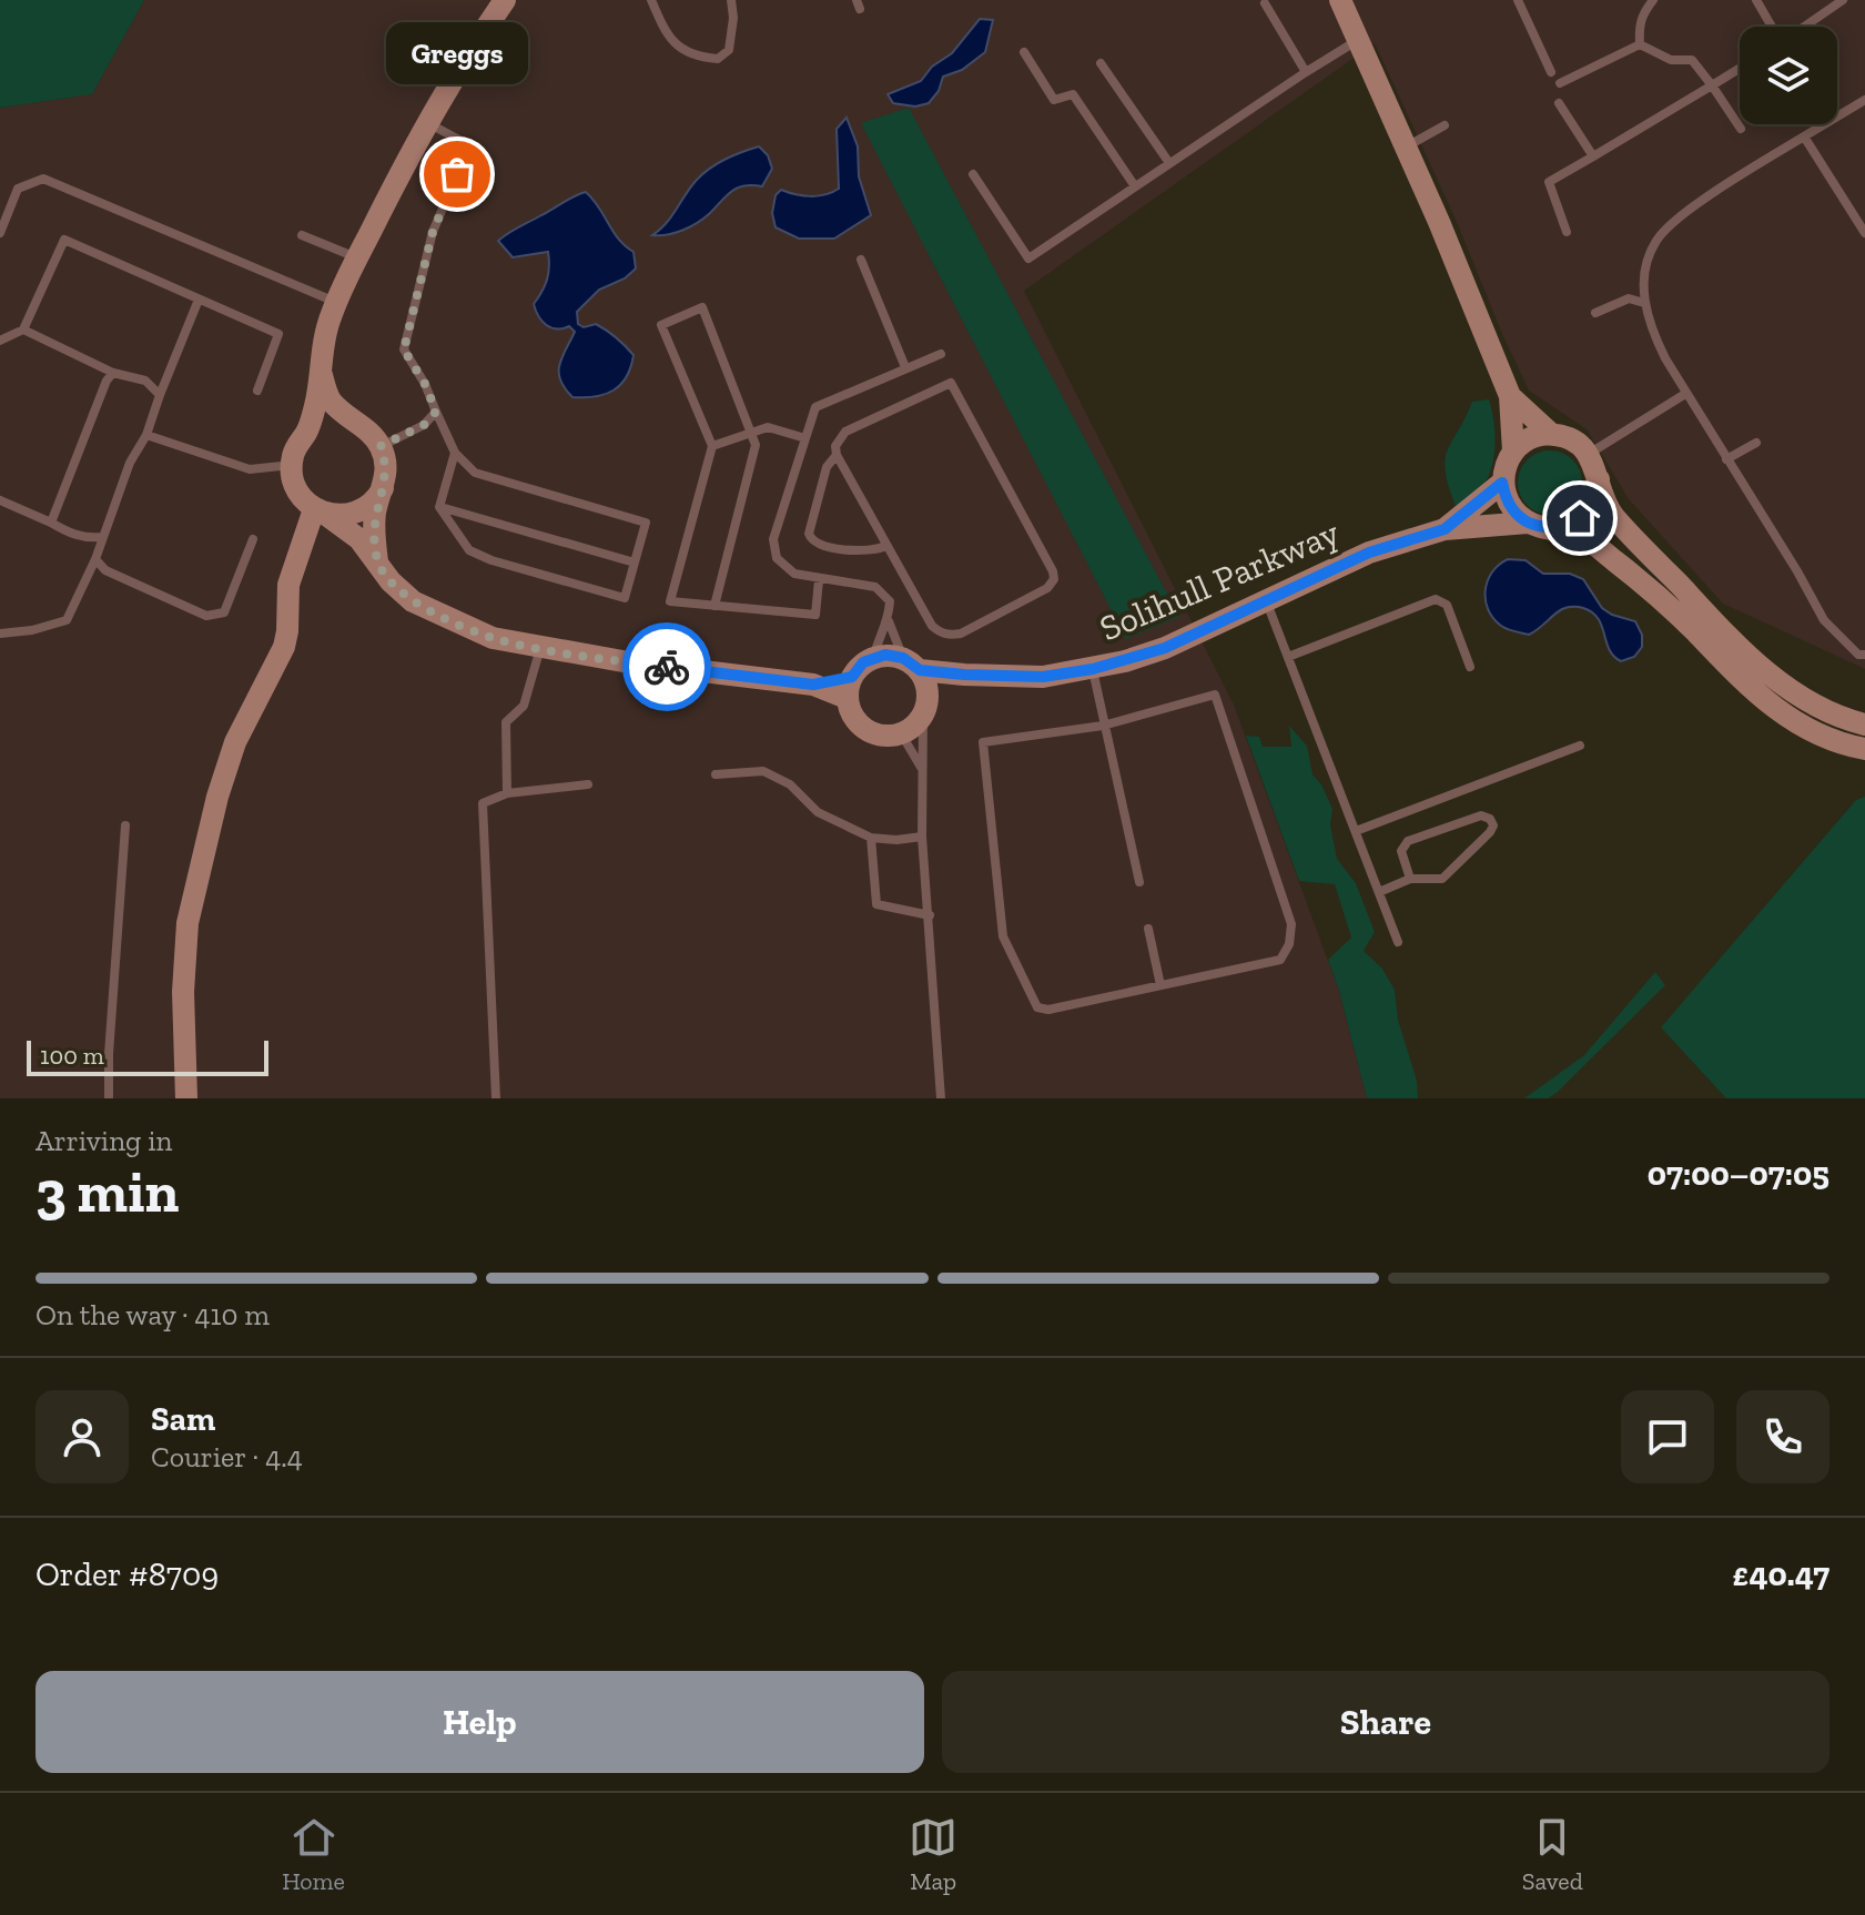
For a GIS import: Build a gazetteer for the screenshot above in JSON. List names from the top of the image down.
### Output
{
  "streets": {
    "street": ["Solihull Parkway"]
  },
  "places": ["Greggs"],
  "scale_bar": "100 m",
  "page": {
    "bubble": "Greggs",
    "scale": "100 m",
    "heading": ["3 min", "Arriving in", "07:00–07:05"],
    "panel": [
      "Sam",
      "Courier · 4.4",
      "Order #8709",
      "£40.47"
    ],
    "bar": "On the way · 410 m",
    "buttons": ["Help", "Share"],
    "tabs": ["Home", "Map", "Saved"]
  }
}
